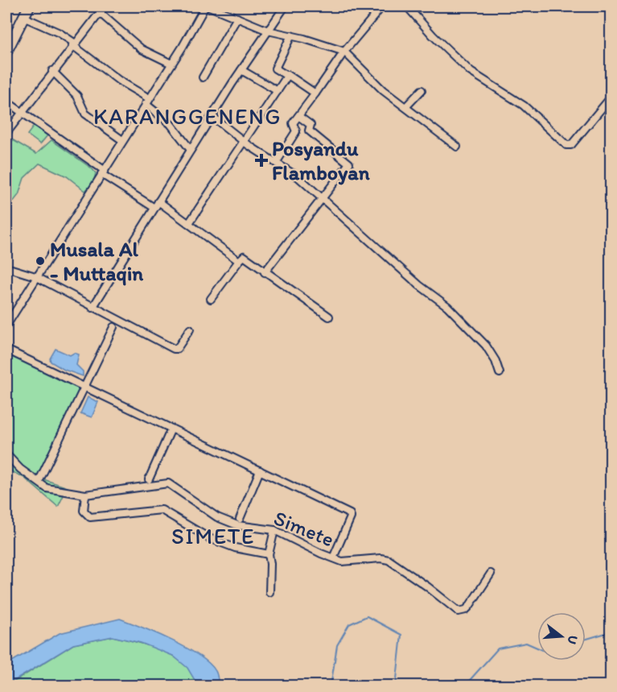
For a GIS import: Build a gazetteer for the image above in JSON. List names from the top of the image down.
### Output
{
  "streets": {
    "street": ["Simete"]
  },
  "districts": ["KARANGGENENG", "SIMETE"],
  "places": {
    "health": ["Posyandu Flamboyan"],
    "other": ["Musala Al - Muttaqin"]
  },
  "north": "right"
}
